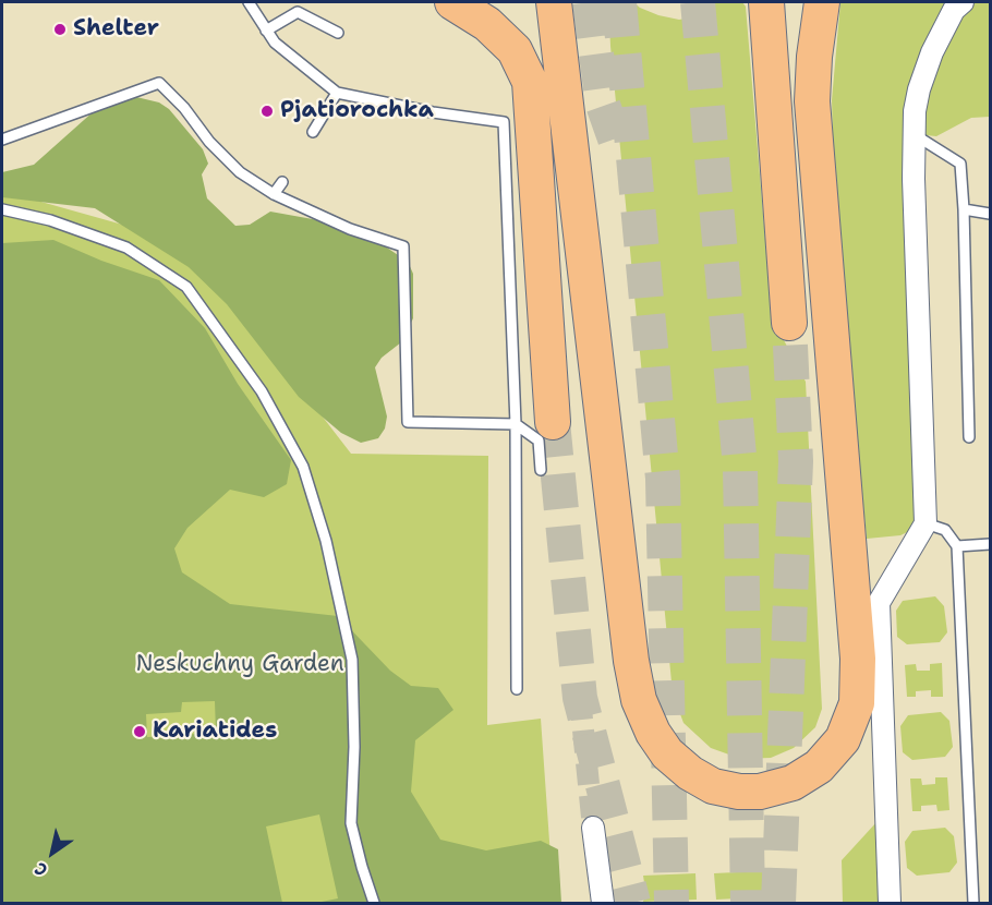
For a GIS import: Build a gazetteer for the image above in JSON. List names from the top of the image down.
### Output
{
  "parks": ["Neskuchny Garden"],
  "places": ["Shelter", "Pjatiorochka", "Kariatides"],
  "north": "bottom left"
}
